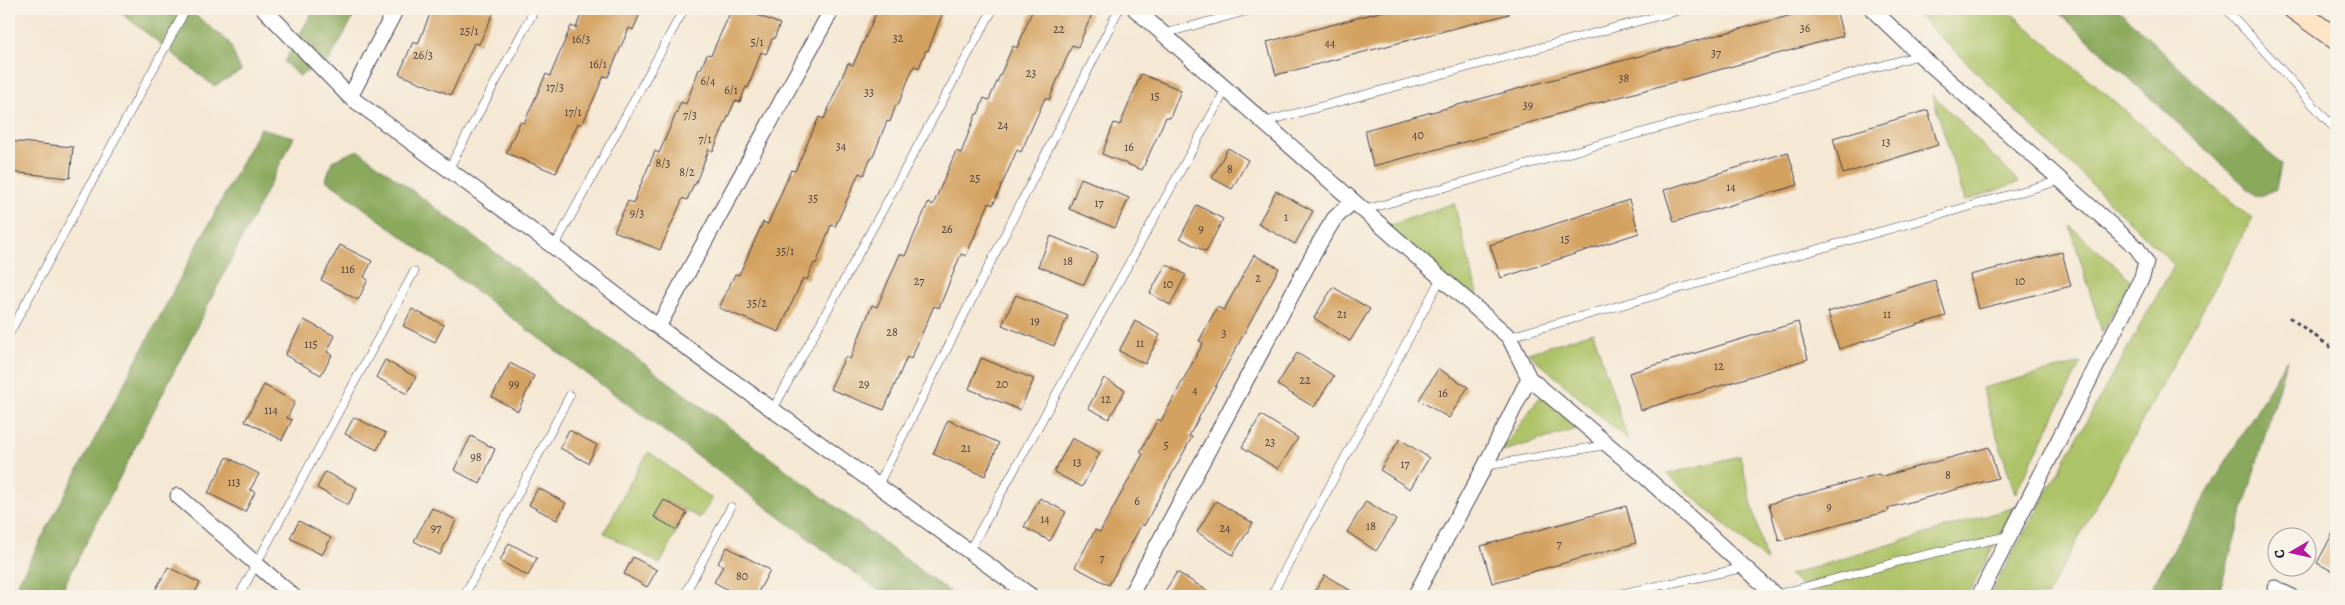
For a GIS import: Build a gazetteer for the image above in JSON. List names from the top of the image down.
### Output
{
  "house_numbers": [
    "36",
    "22",
    "25/1",
    "32",
    "16/3",
    "5/1",
    "44",
    "37",
    "26/3",
    "16/1",
    "23",
    "38",
    "6/4",
    "17/3",
    "6/1",
    "33",
    "15",
    "39",
    "17/1",
    "7/3",
    "24",
    "40",
    "7/1",
    "13",
    "34",
    "16",
    "8/3",
    "8",
    "8/2",
    "25",
    "14",
    "35",
    "17",
    "9/3",
    "1",
    "26",
    "9",
    "15",
    "35/1",
    "18",
    "116",
    "2",
    "27",
    "10",
    "10",
    "35/2",
    "21",
    "11",
    "19",
    "28",
    "3",
    "11",
    "115",
    "12",
    "22",
    "99",
    "29",
    "20",
    "4",
    "16",
    "12",
    "114",
    "23",
    "5",
    "21",
    "98",
    "13",
    "17",
    "8",
    "113",
    "6",
    "9",
    "14",
    "18",
    "97",
    "24",
    "7",
    "7",
    "80"
  ],
  "north": "left"
}
